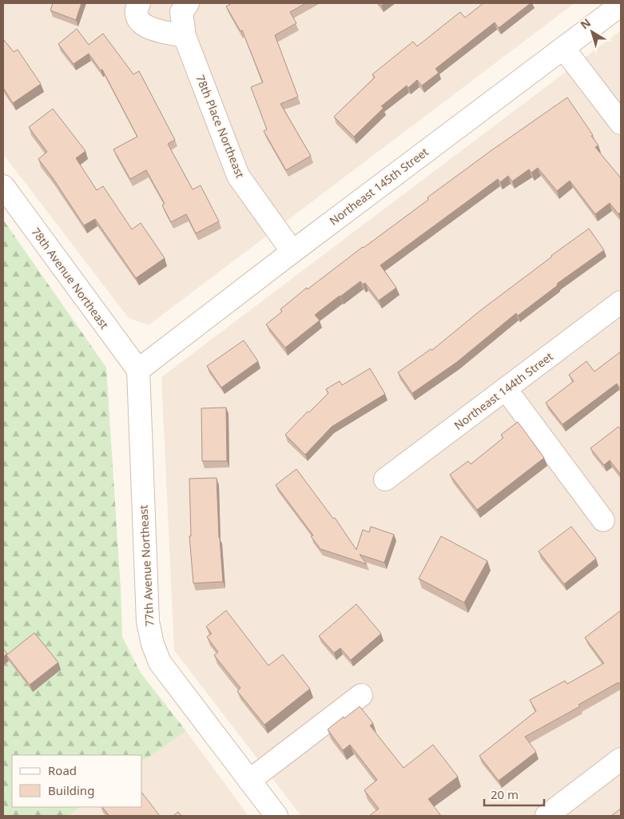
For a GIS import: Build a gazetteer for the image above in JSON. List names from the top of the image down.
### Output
{
  "streets": {
    "street": [
      "78th Place Northeast",
      "Northeast 145th Street",
      "78th Avenue Northeast",
      "Northeast 144th Street",
      "77th Avenue Northeast"
    ]
  },
  "crossings": [
    ["78th Place Northeast", "Northeast 145th Street"],
    ["Northeast 145th Street", "78th Avenue Northeast"],
    ["Northeast 145th Street", "77th Avenue Northeast"],
    ["78th Avenue Northeast", "77th Avenue Northeast"]
  ],
  "legend": ["Road", "Building"],
  "scale_bar": "20 m",
  "north": "top left"
}
